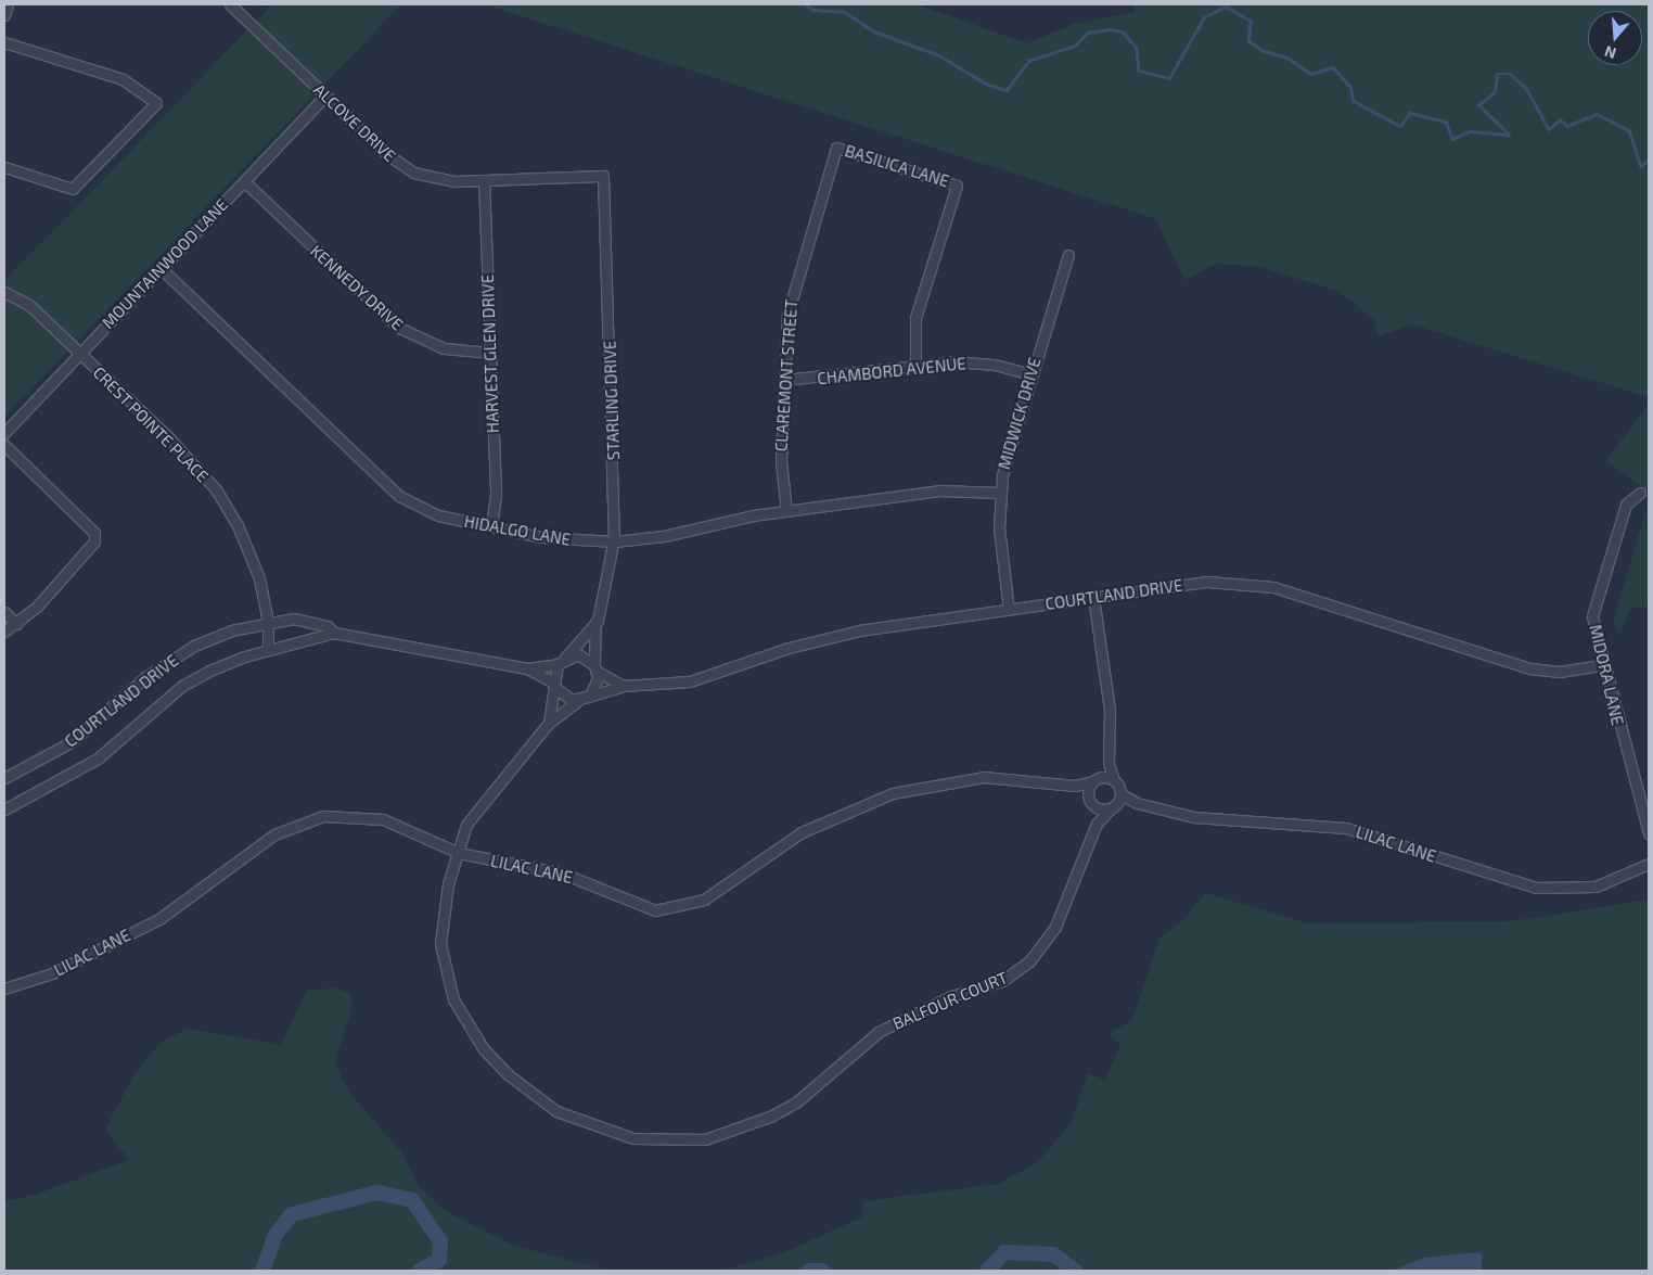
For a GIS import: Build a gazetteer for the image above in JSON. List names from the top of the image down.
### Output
{
  "streets": {
    "street": [
      "ALCOVE DRIVE",
      "BASILICA LANE",
      "MOUNTAINWOOD LANE",
      "KENNEDY DRIVE",
      "HARVEST GLEN DRIVE",
      "CHAMBORD AVENUE",
      "CLAREMONT STREET",
      "STARLING DRIVE",
      "MIDWICK DRIVE",
      "CREST POINTE PLACE",
      "HIDALGO LANE",
      "COURTLAND DRIVE",
      "MIDORA LANE",
      "LILAC LANE",
      "BALFOUR COURT"
    ]
  },
  "crossings": [
    ["ALCOVE DRIVE", "MOUNTAINWOOD LANE"],
    ["ALCOVE DRIVE", "HARVEST GLEN DRIVE"],
    ["ALCOVE DRIVE", "STARLING DRIVE"],
    ["BASILICA LANE", "CHAMBORD AVENUE"],
    ["BASILICA LANE", "CLAREMONT STREET"],
    ["MOUNTAINWOOD LANE", "KENNEDY DRIVE"],
    ["MOUNTAINWOOD LANE", "CREST POINTE PLACE"],
    ["MOUNTAINWOOD LANE", "HIDALGO LANE"],
    ["KENNEDY DRIVE", "HARVEST GLEN DRIVE"],
    ["HARVEST GLEN DRIVE", "HIDALGO LANE"],
    ["CHAMBORD AVENUE", "CLAREMONT STREET"],
    ["CHAMBORD AVENUE", "MIDWICK DRIVE"],
    ["CLAREMONT STREET", "HIDALGO LANE"],
    ["STARLING DRIVE", "HIDALGO LANE"],
    ["STARLING DRIVE", "COURTLAND DRIVE"],
    ["MIDWICK DRIVE", "HIDALGO LANE"],
    ["MIDWICK DRIVE", "COURTLAND DRIVE"],
    ["CREST POINTE PLACE", "COURTLAND DRIVE"],
    ["COURTLAND DRIVE", "MIDORA LANE"],
    ["LILAC LANE", "BALFOUR COURT"]
  ],
  "north": "bottom"
}
